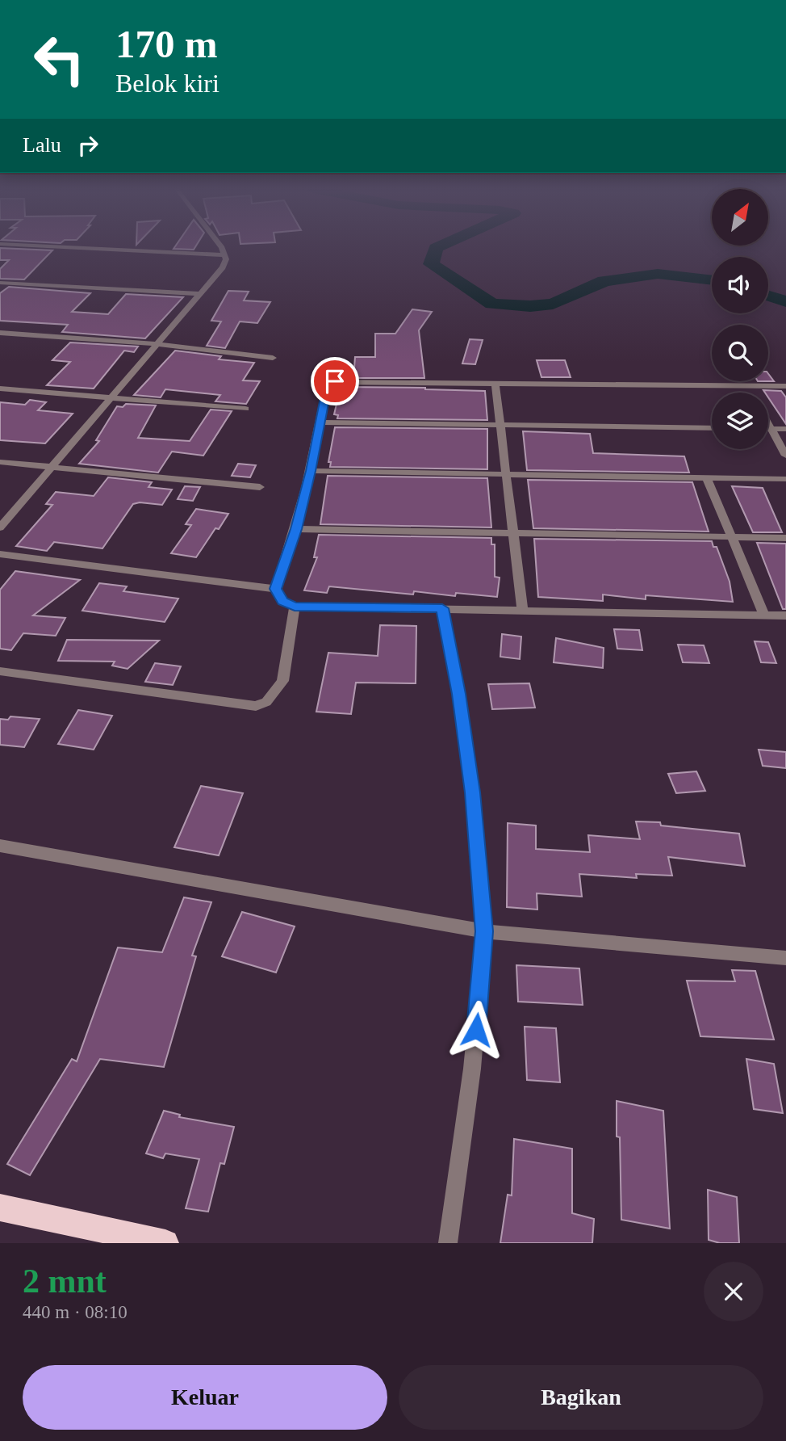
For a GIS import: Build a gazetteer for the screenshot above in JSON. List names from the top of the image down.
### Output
{
  "north": "top right",
  "page": {
    "turn": ["170 m", "Belok kiri"],
    "then": "Lalu",
    "heading": ["2 mnt", "440 m · 08:10"],
    "buttons": ["Keluar", "Bagikan"]
  }
}
